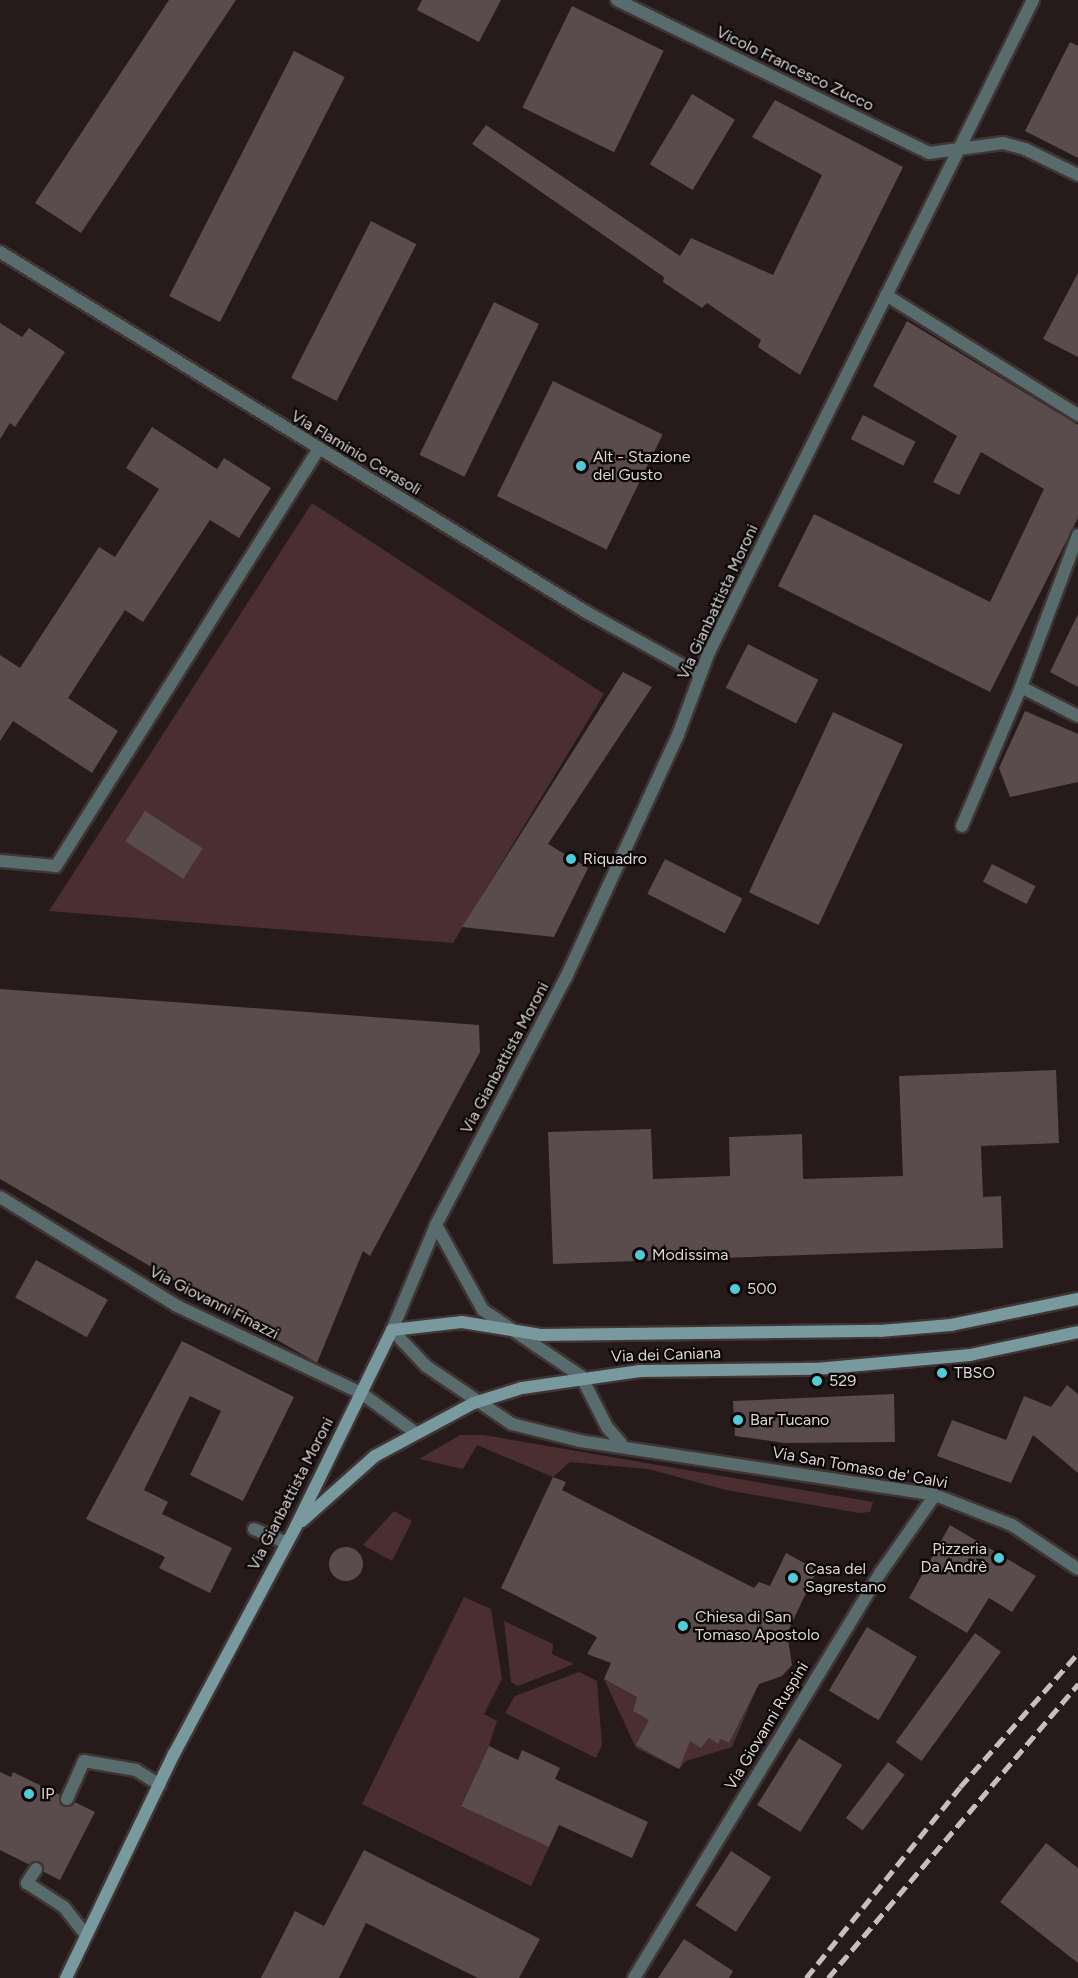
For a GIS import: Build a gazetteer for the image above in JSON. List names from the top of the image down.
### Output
{
  "streets": {
    "main road": ["Via Gianbattista Moroni", "Via dei Caniana"],
    "street": [
      "Vicolo Francesco Zucco",
      "Via Flaminio Cerasoli",
      "Via Giovanni Finazzi",
      "Via San Tomaso de' Calvi",
      "Via Giovanni Ruspini"
    ]
  },
  "crossings": [
    ["Vicolo Francesco Zucco", "Via Gianbattista Moroni"],
    ["Via Flaminio Cerasoli", "Via Gianbattista Moroni"],
    ["Via Gianbattista Moroni", "Via Giovanni Finazzi"],
    ["Via Gianbattista Moroni", "Via dei Caniana"],
    ["Via Gianbattista Moroni", "Via San Tomaso de' Calvi"],
    ["Via Giovanni Finazzi", "Via dei Caniana"],
    ["Via dei Caniana", "Via San Tomaso de' Calvi"],
    ["Via San Tomaso de' Calvi", "Via Giovanni Ruspini"]
  ],
  "places": [
    "Alt - Stazione del Gusto",
    "Riquadro",
    "Modissima",
    "500",
    "TBSO",
    "529",
    "Bar Tucano",
    "Pizzeria Da Andrè",
    "Casa del Sagrestano",
    "Chiesa di San Tomaso Apostolo",
    "IP"
  ]
}
